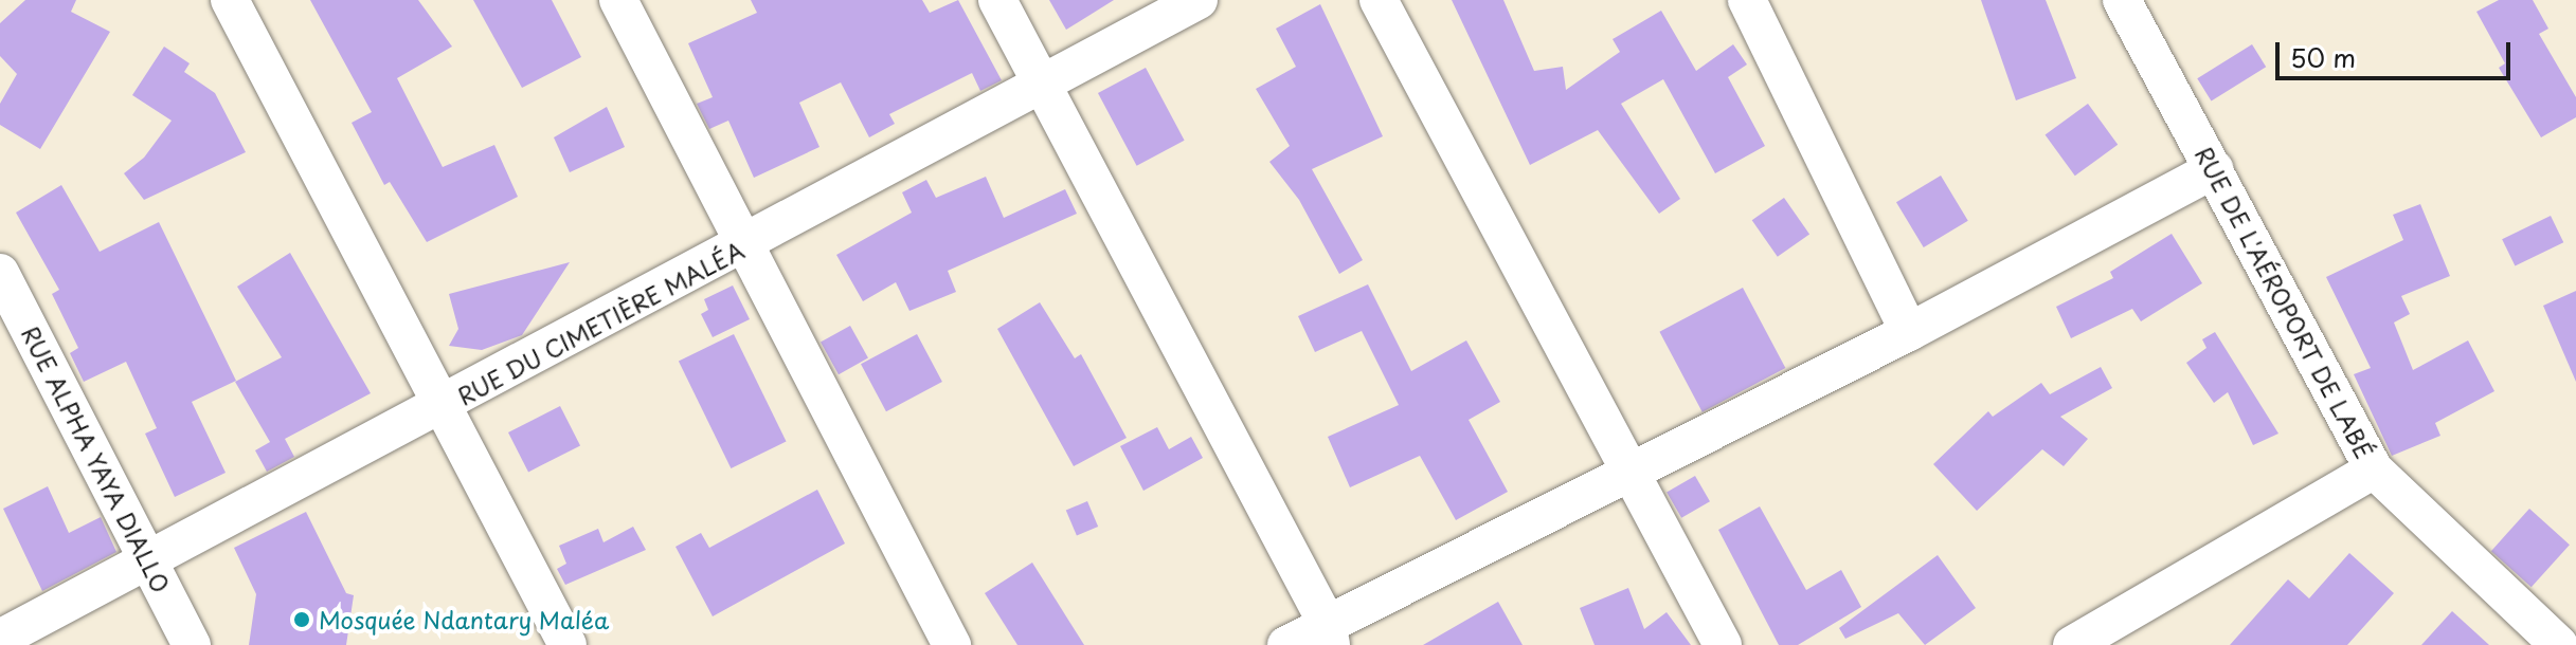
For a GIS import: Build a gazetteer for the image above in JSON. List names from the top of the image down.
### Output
{
  "streets": {
    "street": ["RUE DE L'AÉROPORT DE LABÉ", "RUE DU CIMETIÈRE MALÉA", "RUE ALPHA YAYA DIALLO"]
  },
  "crossings": [
    ["RUE DU CIMETIÈRE MALÉA", "RUE ALPHA YAYA DIALLO"]
  ],
  "places": ["Mosquée Ndantary Maléa"],
  "scale_bar": "50 m"
}
